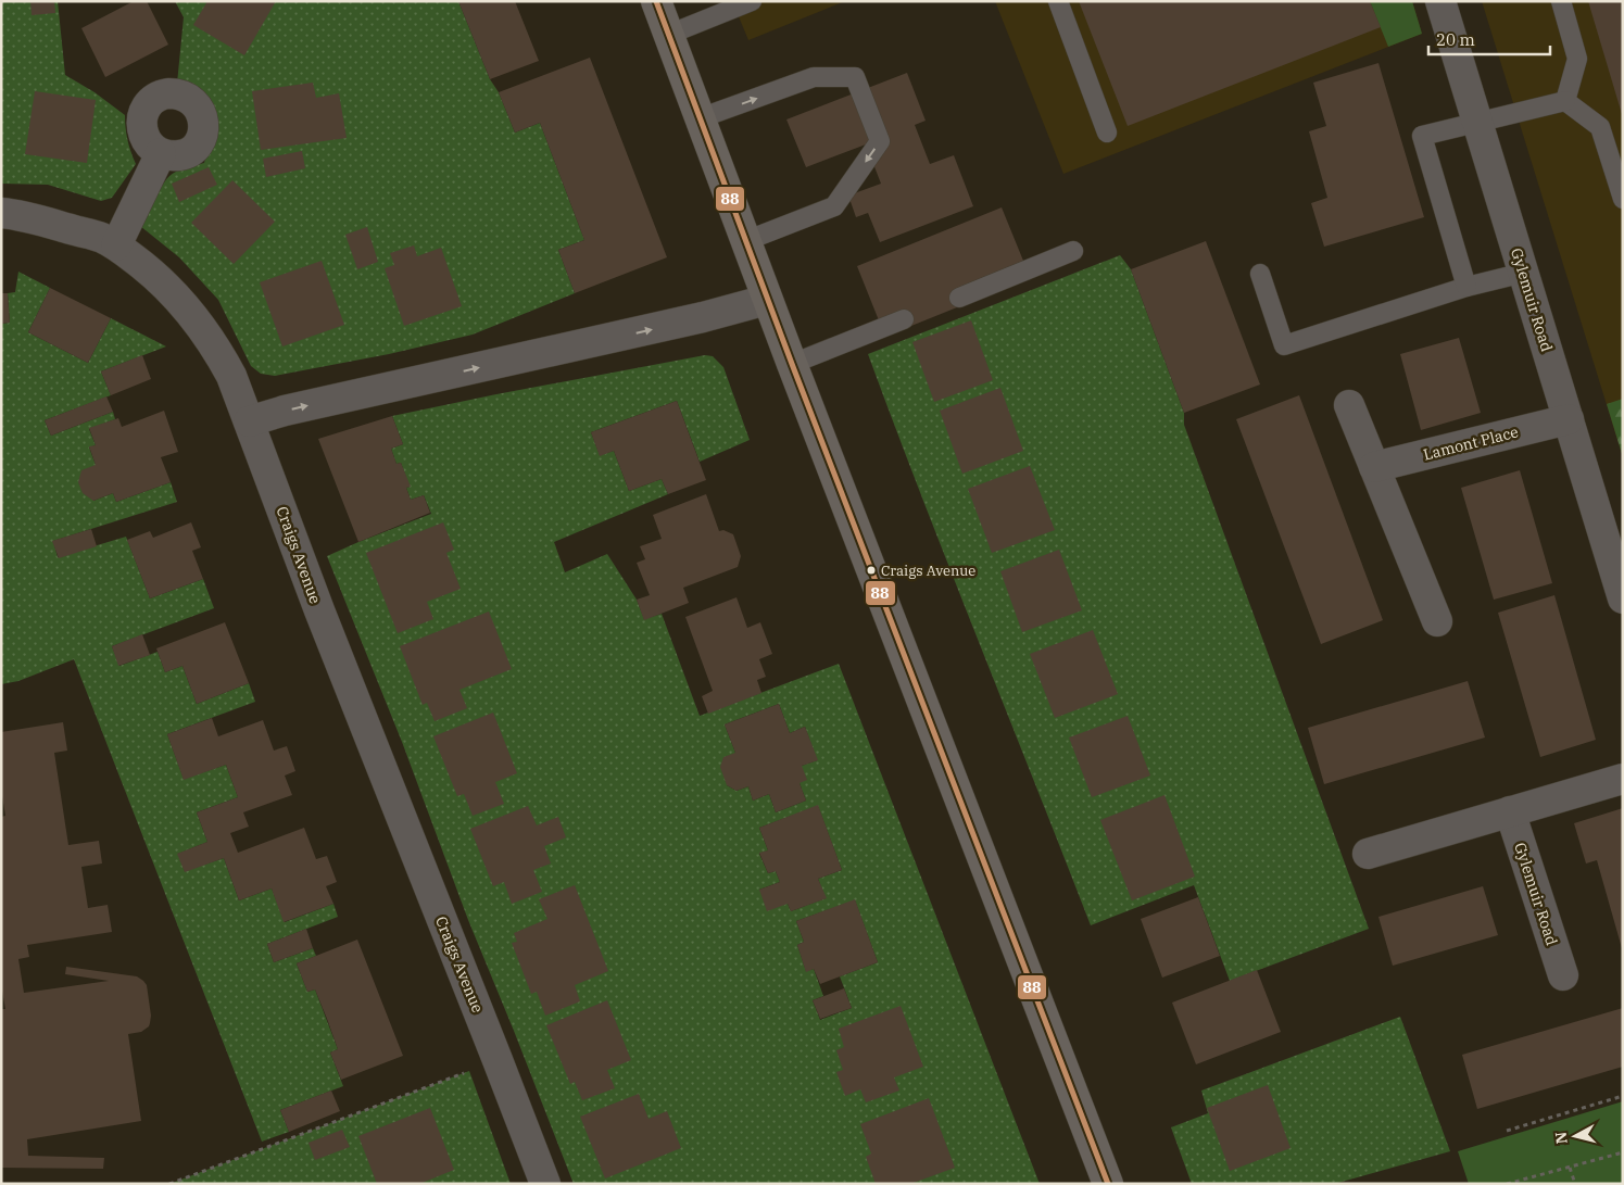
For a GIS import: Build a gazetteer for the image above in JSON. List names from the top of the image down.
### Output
{
  "streets": {
    "street": ["Gylemuir Road", "Lamont Place", "Craigs Avenue"]
  },
  "crossings": [
    ["Gylemuir Road", "Lamont Place"]
  ],
  "places": ["Craigs Avenue"],
  "lines": ["transit line 88"],
  "scale_bar": "20 m",
  "north": "left"
}
